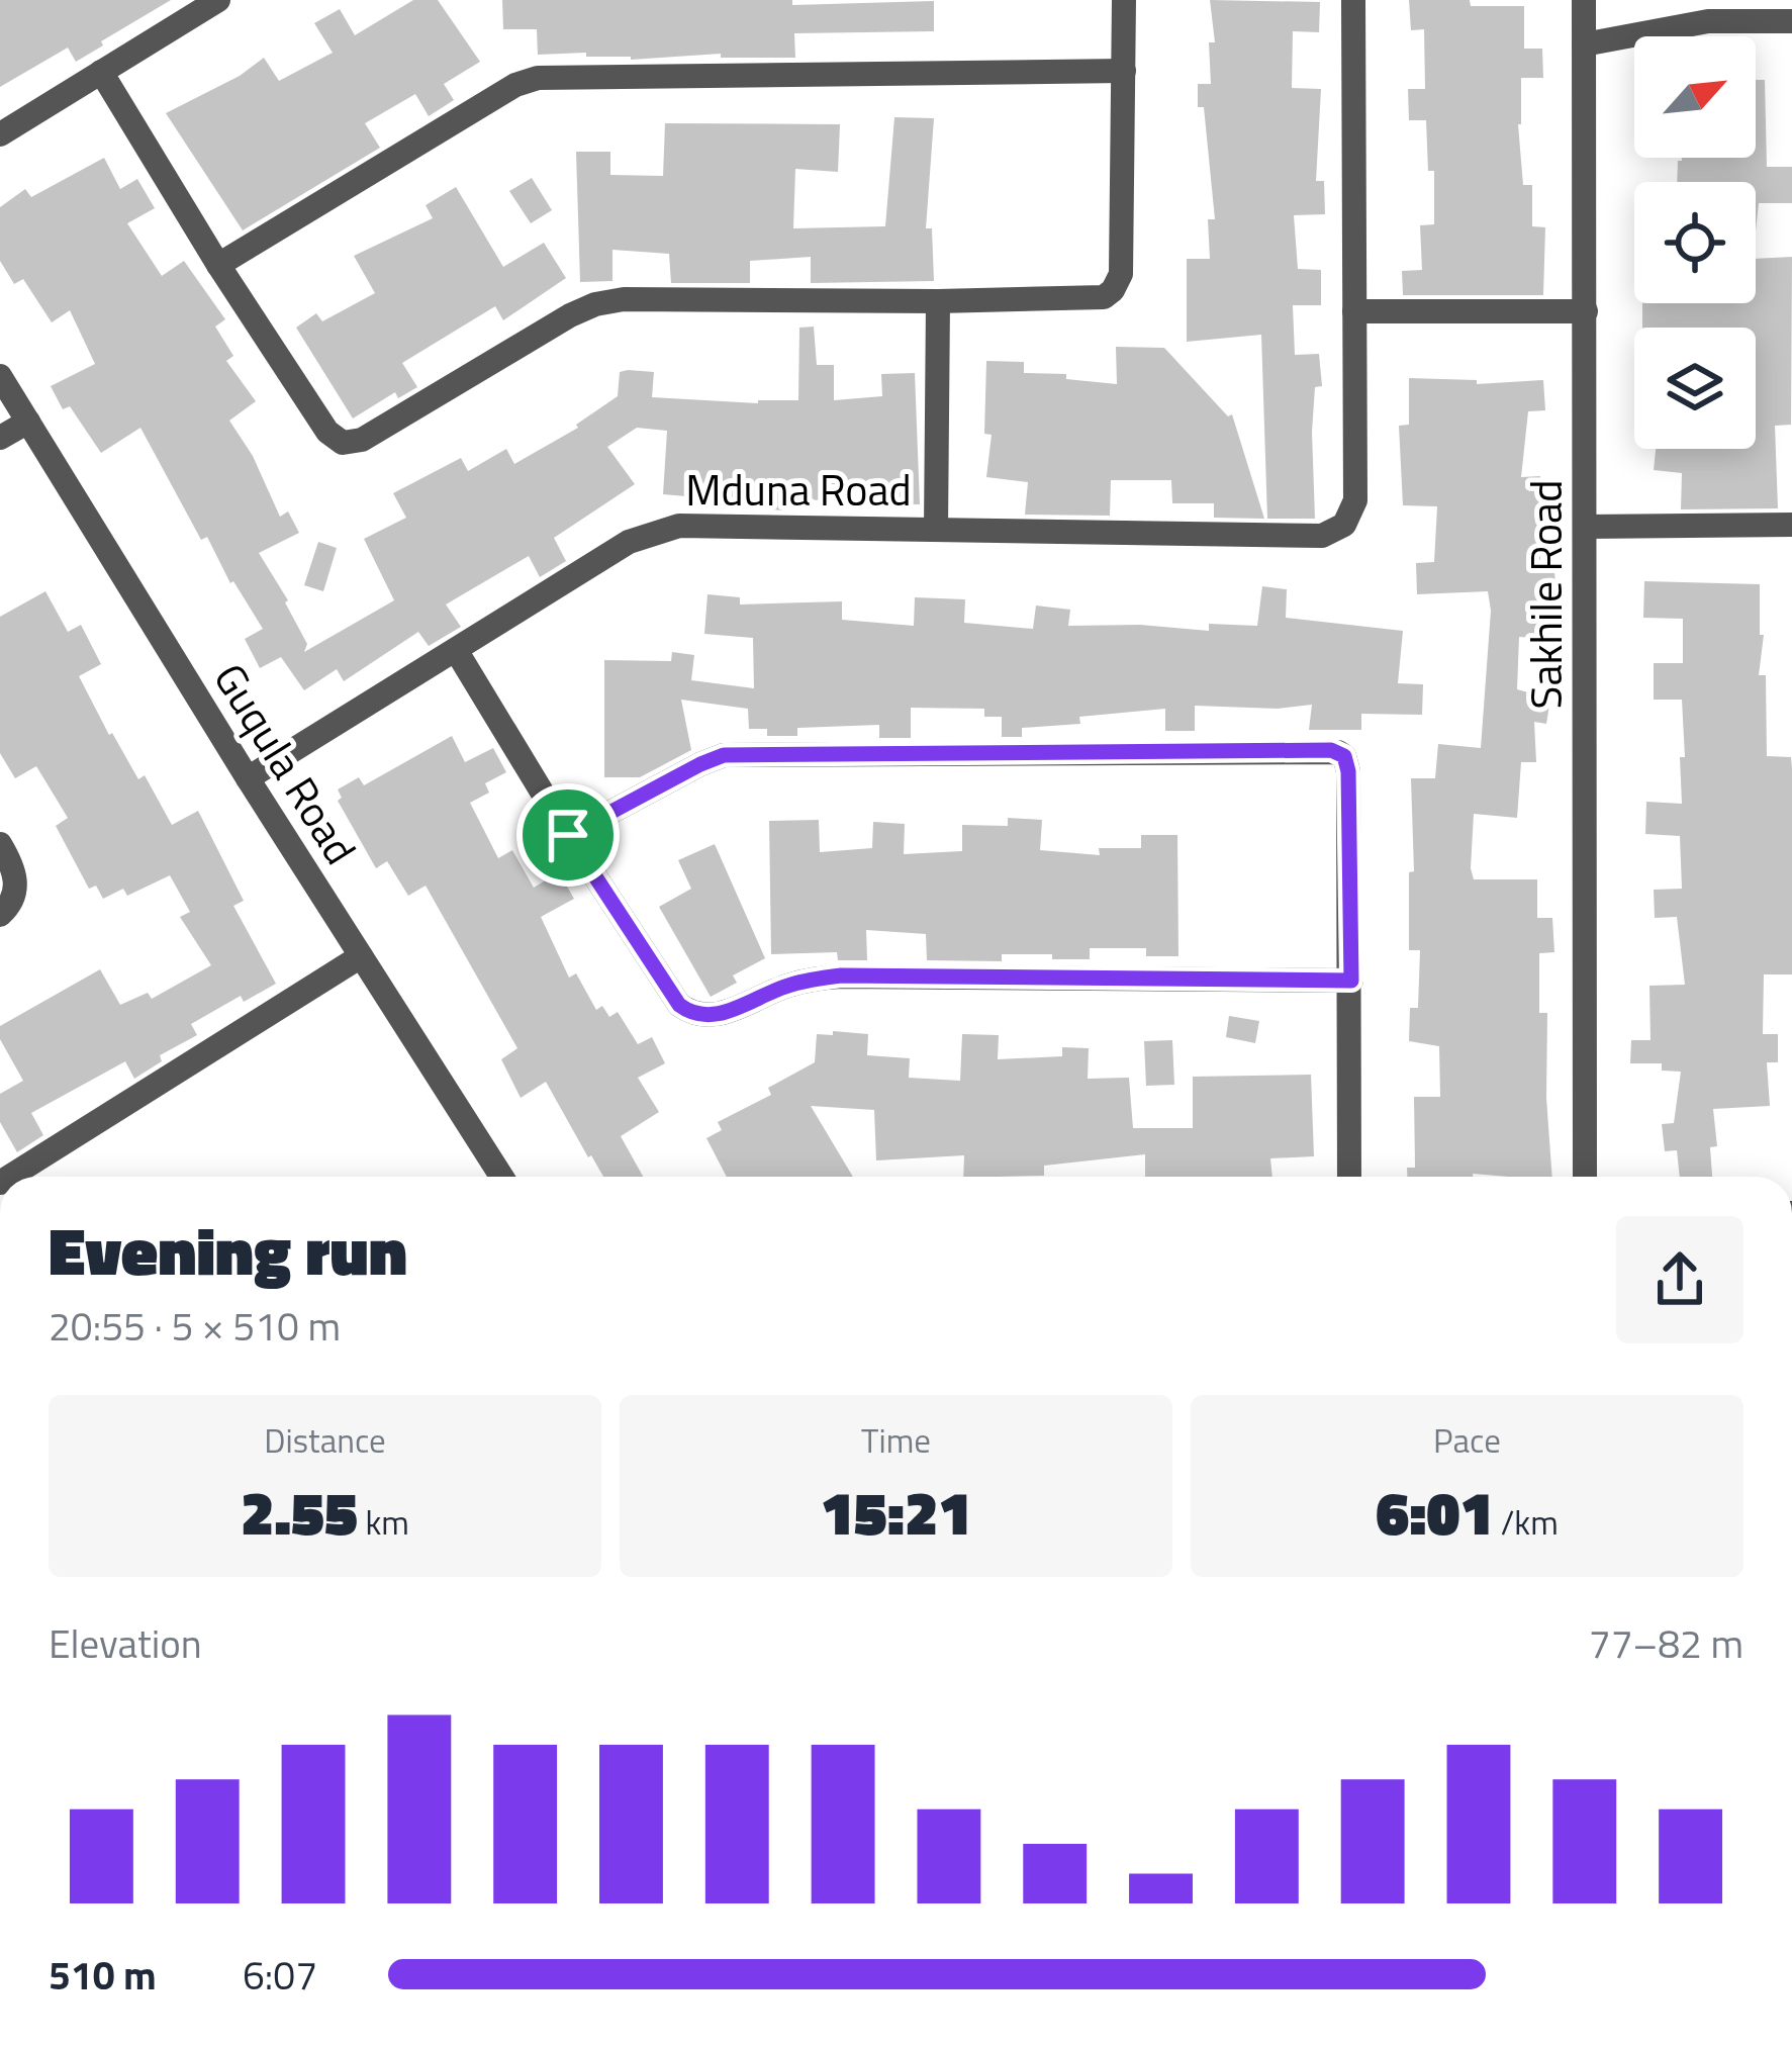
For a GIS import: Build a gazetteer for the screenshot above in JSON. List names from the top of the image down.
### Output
{
  "streets": {
    "street": ["Mduna Road", "Sakhile Road", "Guqula Road"]
  },
  "crossings": [
    ["Mduna Road", "Guqula Road"]
  ],
  "north": "top right",
  "page": {
    "heading": ["Evening run", "20:55 · 5 × 510 m"],
    "stats": [
      ["Distance", "2.55 km"],
      ["Time", "15:21"],
      ["Pace", "6:01 /km"]
    ],
    "chart": ["Elevation", "77–82 m"],
    "list": [
      {
        "name": "510 m",
        "note": "6:07"
      }
    ]
  }
}
